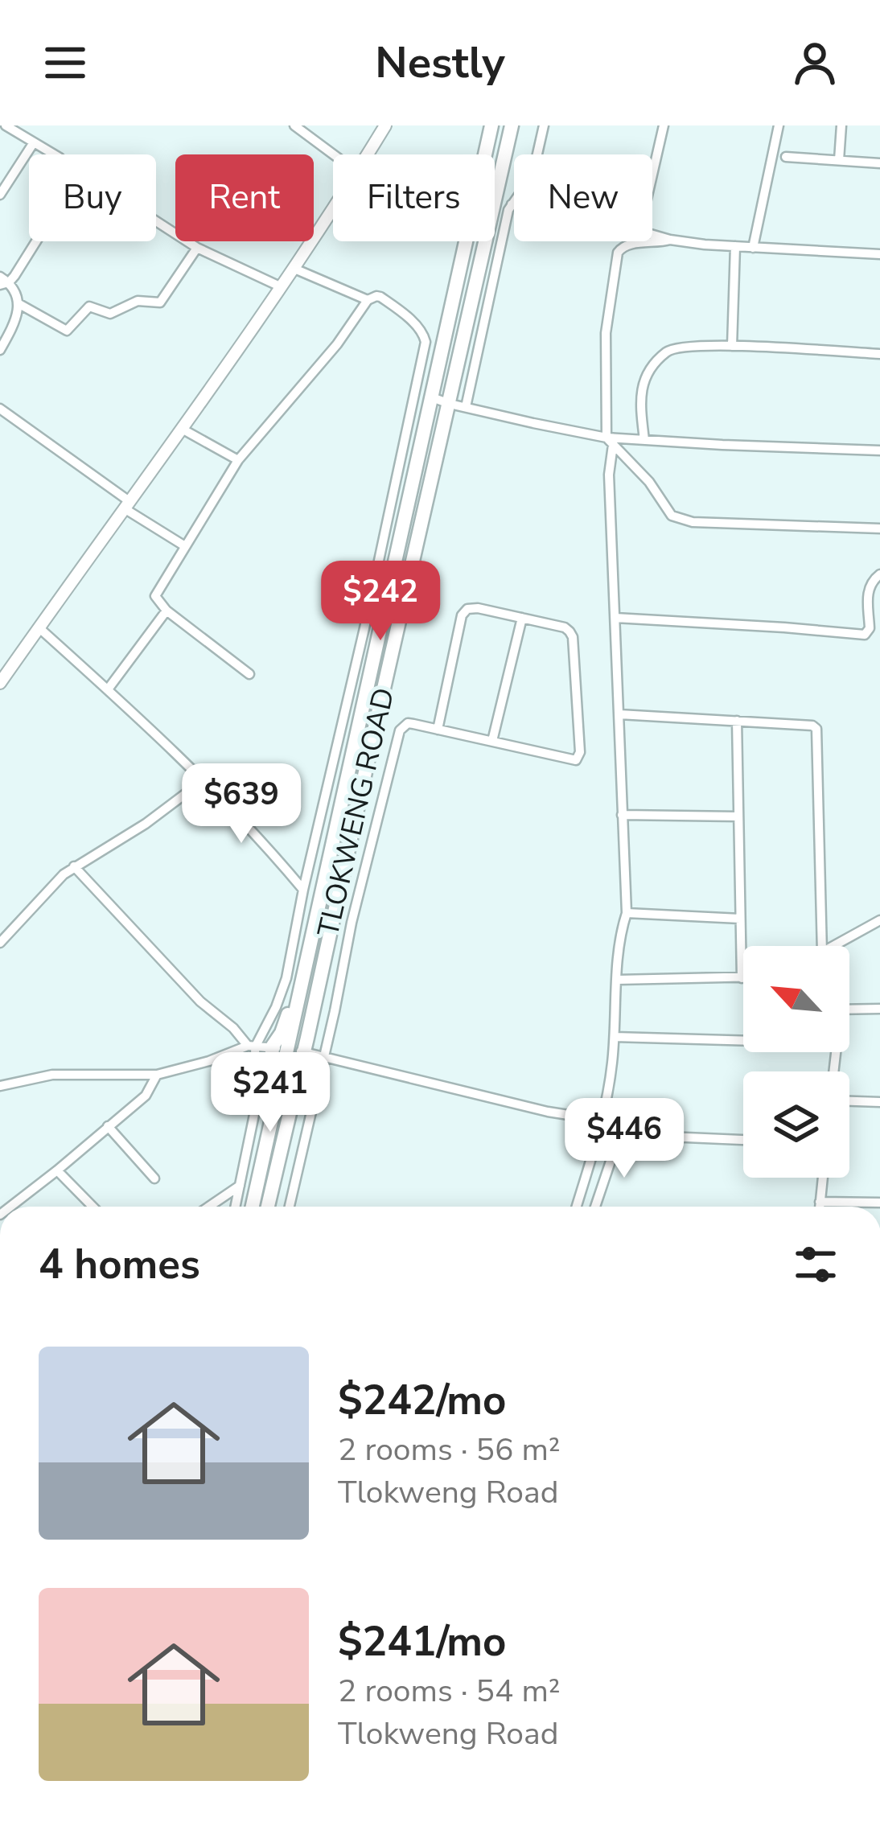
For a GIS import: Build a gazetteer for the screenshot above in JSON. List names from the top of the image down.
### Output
{
  "streets": {
    "main road": ["TLOKWENG ROAD"]
  },
  "north": "top left",
  "page": {
    "header": "Nestly",
    "chip": [
      "Buy",
      "Rent",
      "Filters",
      "New"
    ],
    "price": [
      "$242",
      "$639",
      "$241",
      "$446"
    ],
    "heading": "4 homes",
    "list": [
      {
        "name": "$242/mo",
        "note": "2 rooms · 56 m² · Tlokweng Road"
      },
      {
        "name": "$241/mo",
        "note": "2 rooms · 54 m² · Tlokweng Road"
      }
    ]
  }
}
